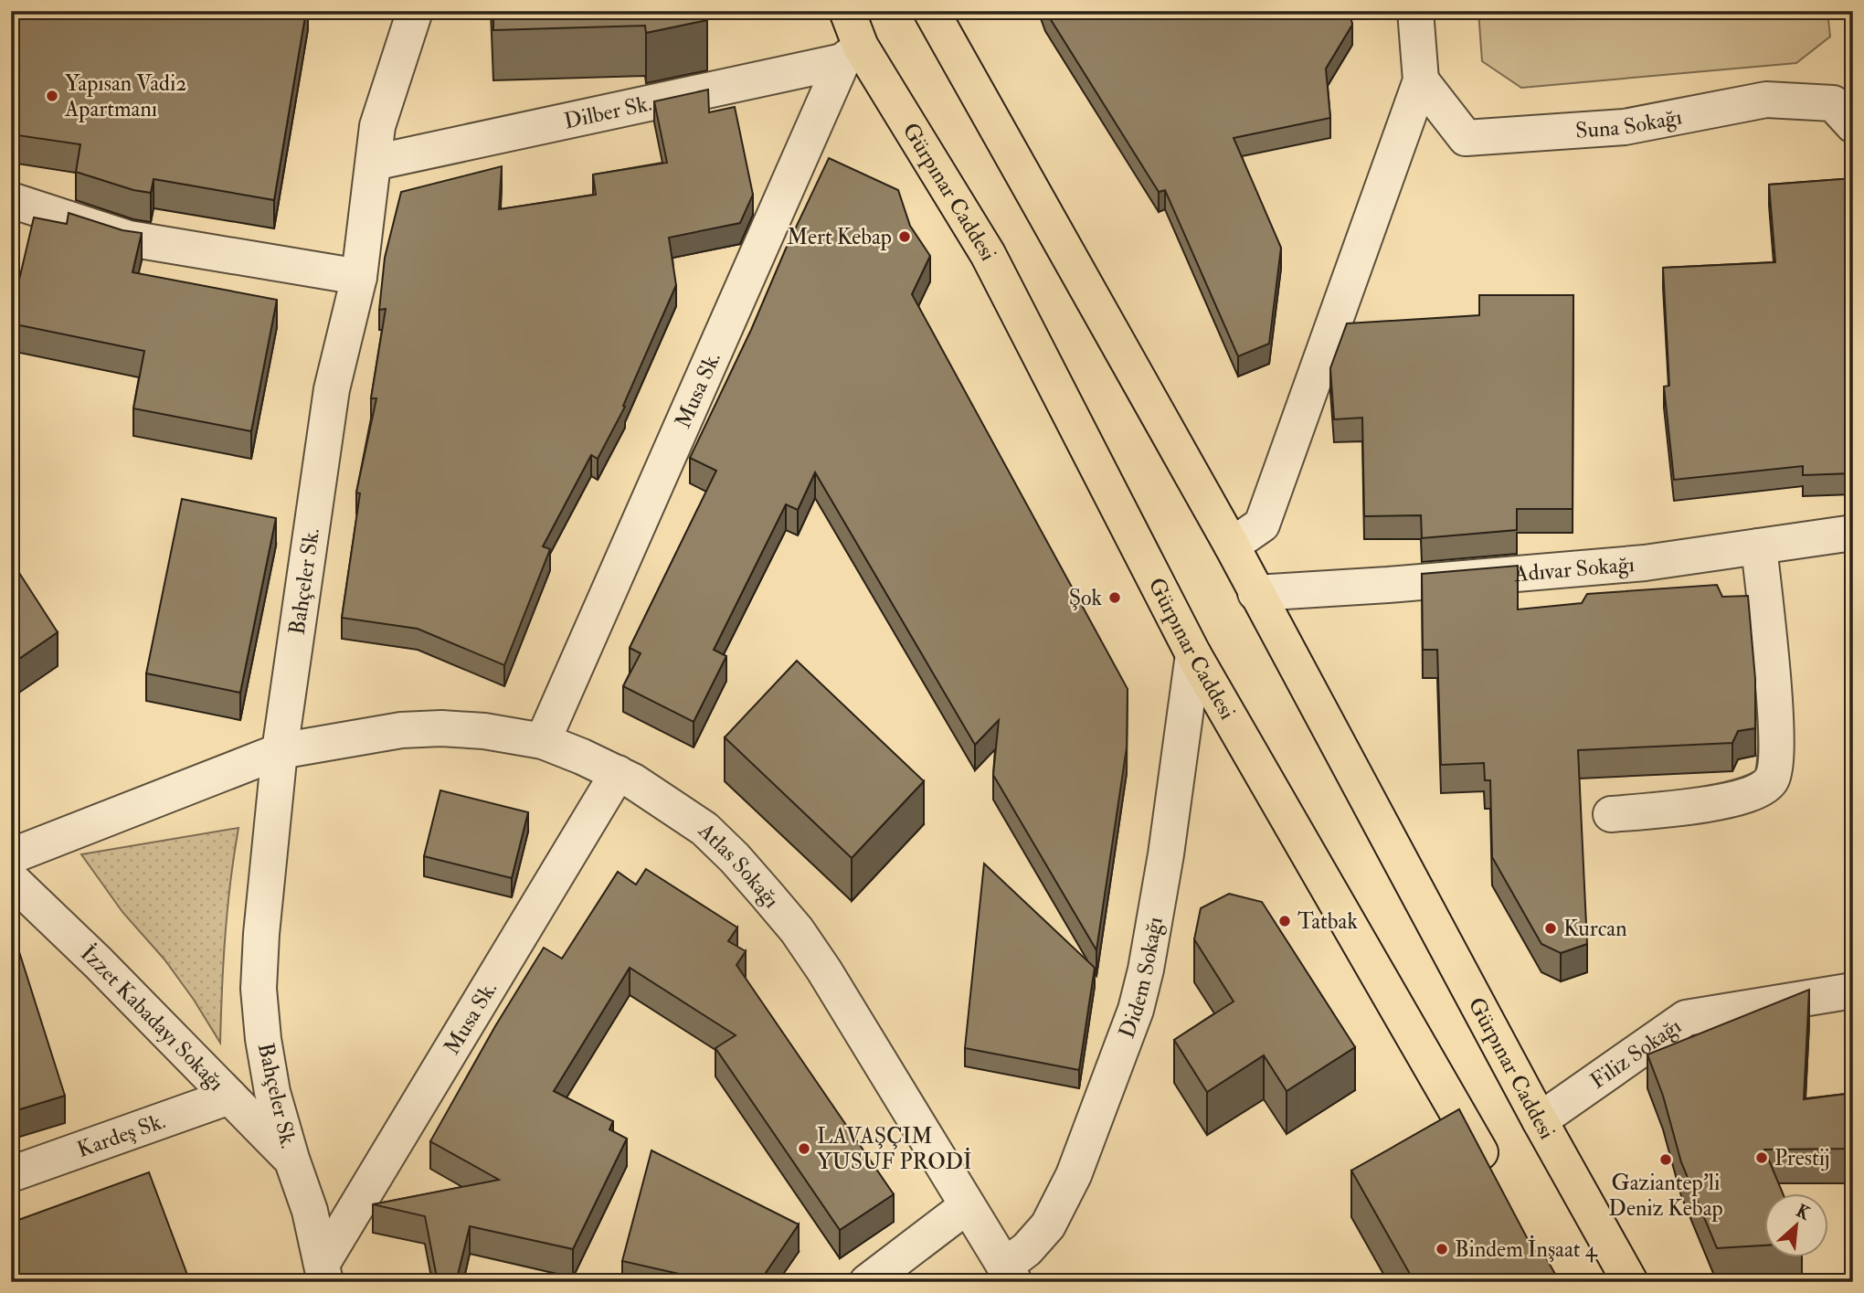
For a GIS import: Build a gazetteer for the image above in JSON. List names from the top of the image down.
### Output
{
  "streets": {
    "main road": ["Gürpınar Caddesi"],
    "street": [
      "Dilber Sk.",
      "Suna Sokağı",
      "Musa Sk.",
      "Adıvar Sokağı",
      "Bahçeler Sk.",
      "Atlas Sokağı",
      "Didem Sokağı",
      "İzzet Kabadayı Sokağı",
      "Filiz Sokağı",
      "Kardeş Sk."
    ]
  },
  "crossings": [
    ["Dilber Sk.", "Gürpınar Caddesi"],
    ["Dilber Sk.", "Musa Sk."],
    ["Dilber Sk.", "Bahçeler Sk."],
    ["Gürpınar Caddesi", "Musa Sk."],
    ["Gürpınar Caddesi", "Adıvar Sokağı"],
    ["Gürpınar Caddesi", "Didem Sokağı"],
    ["Gürpınar Caddesi", "Filiz Sokağı"],
    ["Musa Sk.", "Bahçeler Sk."],
    ["Musa Sk.", "Atlas Sokağı"],
    ["Bahçeler Sk.", "Atlas Sokağı"],
    ["Bahçeler Sk.", "İzzet Kabadayı Sokağı"],
    ["Atlas Sokağı", "Didem Sokağı"],
    ["İzzet Kabadayı Sokağı", "Kardeş Sk."]
  ],
  "places": [
    "Yapısan Vadi2 Apartmanı",
    "Mert Kebap",
    "Şok",
    "Tatbak",
    "Kurcan",
    "LAVAŞÇIM YUSUF PRODİ",
    "Prestij",
    "Gaziantep'li Deniz Kebap",
    "Bindem İnşaat 4"
  ],
  "north": "top right"
}
